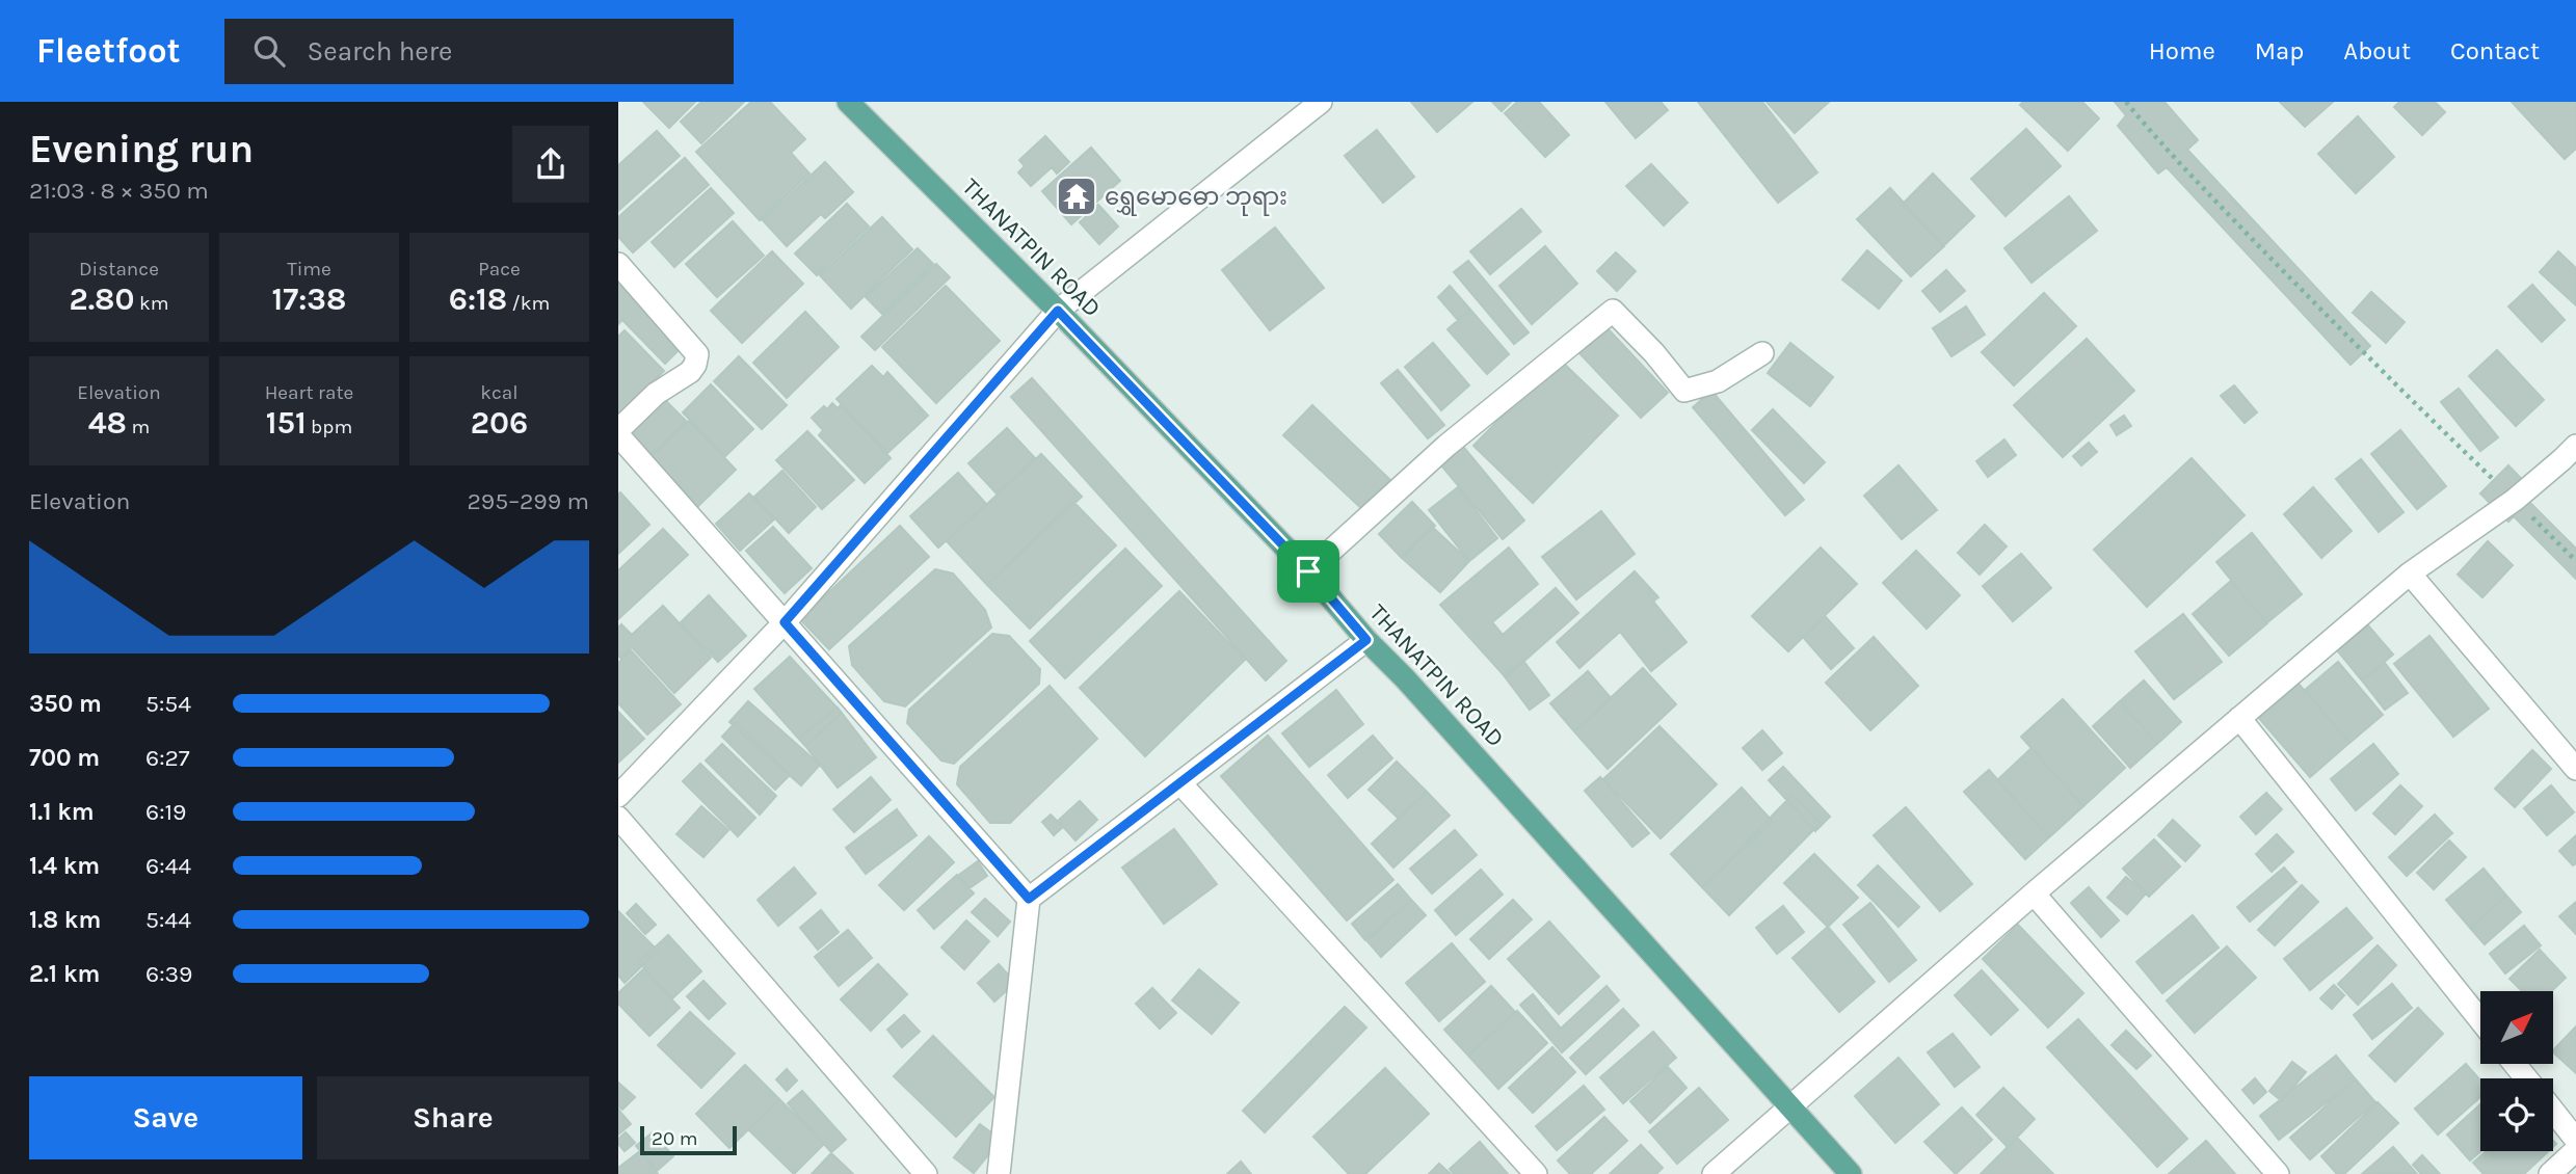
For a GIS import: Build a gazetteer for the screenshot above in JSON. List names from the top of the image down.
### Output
{
  "streets": {
    "main road": ["THANATPIN ROAD"]
  },
  "places": {
    "temple": ["ရွှေမောဓော ဘုရား"]
  },
  "scale_bar": "20 m",
  "north": "top right",
  "page": {
    "header": "Fleetfoot",
    "search": "Search here",
    "nav": [
      "Home",
      "Map",
      "About",
      "Contact"
    ],
    "heading": ["Evening run", "21:03 · 8 × 350 m"],
    "stats": [
      ["Distance", "2.80 km"],
      ["Time", "17:38"],
      ["Pace", "6:18 /km"],
      ["Elevation", "48 m"],
      ["Heart rate", "151 bpm"],
      ["kcal", "206"]
    ],
    "chart": ["Elevation", "295–299 m"],
    "list": [
      {
        "name": "350 m",
        "note": "5:54"
      },
      {
        "name": "700 m",
        "note": "6:27"
      },
      {
        "name": "1.1 km",
        "note": "6:19"
      },
      {
        "name": "1.4 km",
        "note": "6:44"
      },
      {
        "name": "1.8 km",
        "note": "5:44"
      },
      {
        "name": "2.1 km",
        "note": "6:39"
      }
    ],
    "buttons": ["Save", "Share"],
    "scale": "20 m"
  }
}
